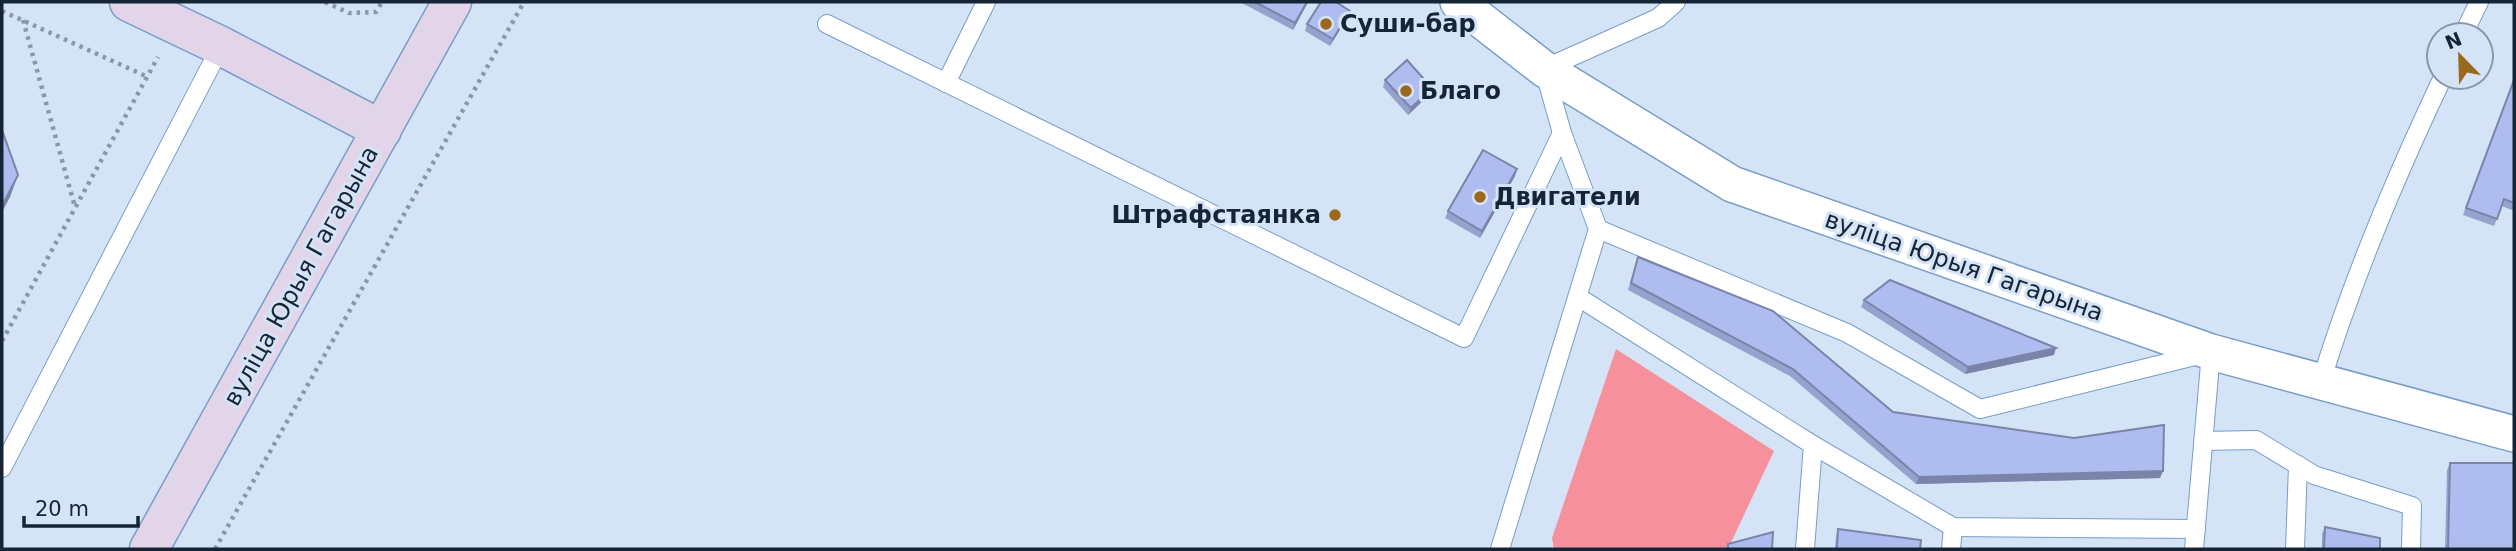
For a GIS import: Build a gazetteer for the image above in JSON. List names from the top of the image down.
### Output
{
  "streets": {
    "main road": ["вуліца Юрыя Гагарына"]
  },
  "places": [
    "Суши-бар",
    "Благо",
    "Двигатели",
    "Штрафстаянка"
  ],
  "scale_bar": "20 m",
  "north": "top left"
}
